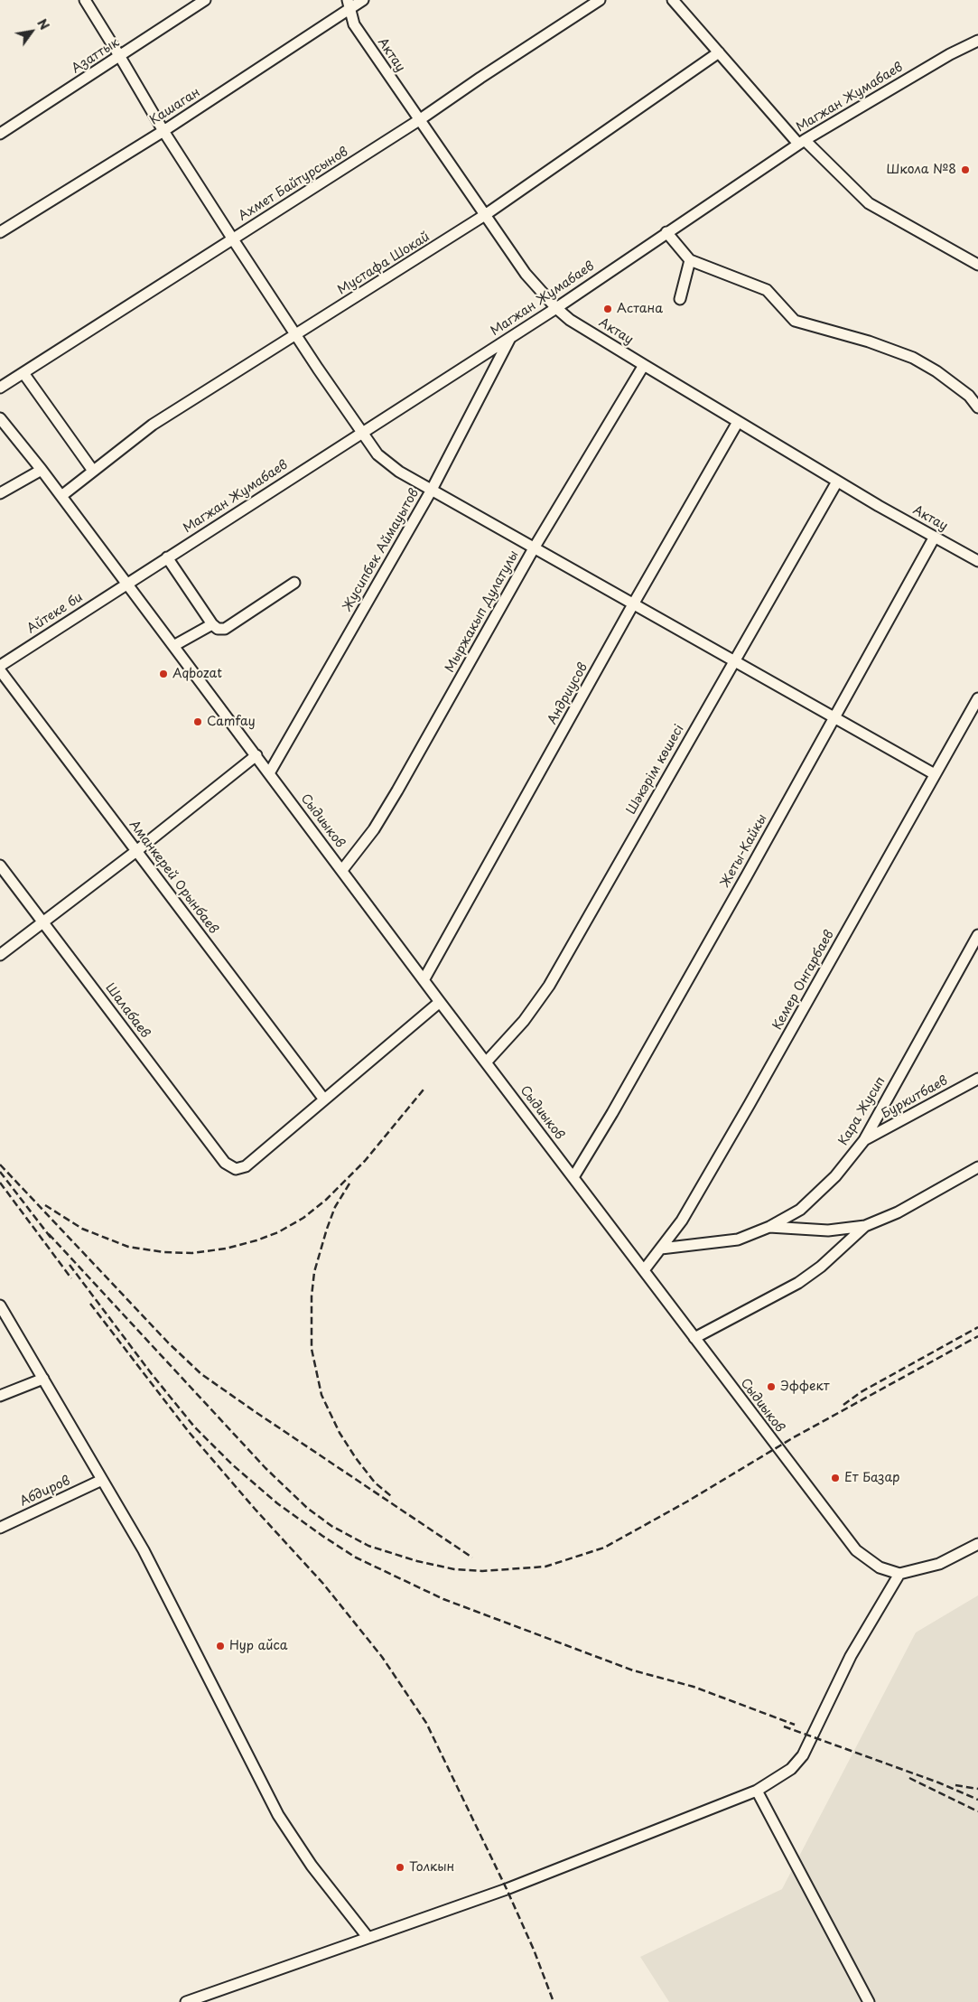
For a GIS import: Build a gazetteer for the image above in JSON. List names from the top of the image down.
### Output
{
  "streets": {
    "street": [
      "Актау",
      "Азаттык",
      "Магжан Жумабаев",
      "Кашаган",
      "Ахмет Байтурсынов",
      "Мустафа Шокай",
      "Жусипбек Аймауытов",
      "Мыржакып Дулатулы",
      "Айтеке би",
      "Андриусов",
      "Шәкәрім көшесі",
      "Сыдиыков",
      "Жеты-Кайкы",
      "Аманкерей Орынбаев",
      "Кемер Онгарбаев",
      "Шалабаев",
      "Буркитбаев",
      "Кара Жусип",
      "Абдиров"
    ]
  },
  "crossings": [
    ["Актау", "Магжан Жумабаев"],
    ["Актау", "Кашаган"],
    ["Актау", "Ахмет Байтурсынов"],
    ["Актау", "Мустафа Шокай"],
    ["Актау", "Мыржакып Дулатулы"],
    ["Актау", "Андриусов"],
    ["Актау", "Шәкәрім көшесі"],
    ["Актау", "Жеты-Кайкы"],
    ["Магжан Жумабаев", "Жусипбек Аймауытов"],
    ["Магжан Жумабаев", "Айтеке би"],
    ["Магжан Жумабаев", "Сыдиыков"],
    ["Мустафа Шокай", "Сыдиыков"],
    ["Жусипбек Аймауытов", "Сыдиыков"],
    ["Мыржакып Дулатулы", "Сыдиыков"],
    ["Айтеке би", "Сыдиыков"],
    ["Андриусов", "Сыдиыков"],
    ["Шәкәрім көшесі", "Сыдиыков"],
    ["Сыдиыков", "Жеты-Кайкы"],
    ["Сыдиыков", "Кемер Онгарбаев"],
    ["Аманкерей Орынбаев", "Шалабаев"],
    ["Кемер Онгарбаев", "Кара Жусип"],
    ["Буркитбаев", "Кара Жусип"]
  ],
  "places": [
    "Школа №8",
    "Астана",
    "Aqbozat",
    "Camfay",
    "Эффект",
    "Ет Базар",
    "Нур айса",
    "Толкын"
  ],
  "north": "top right"
}
